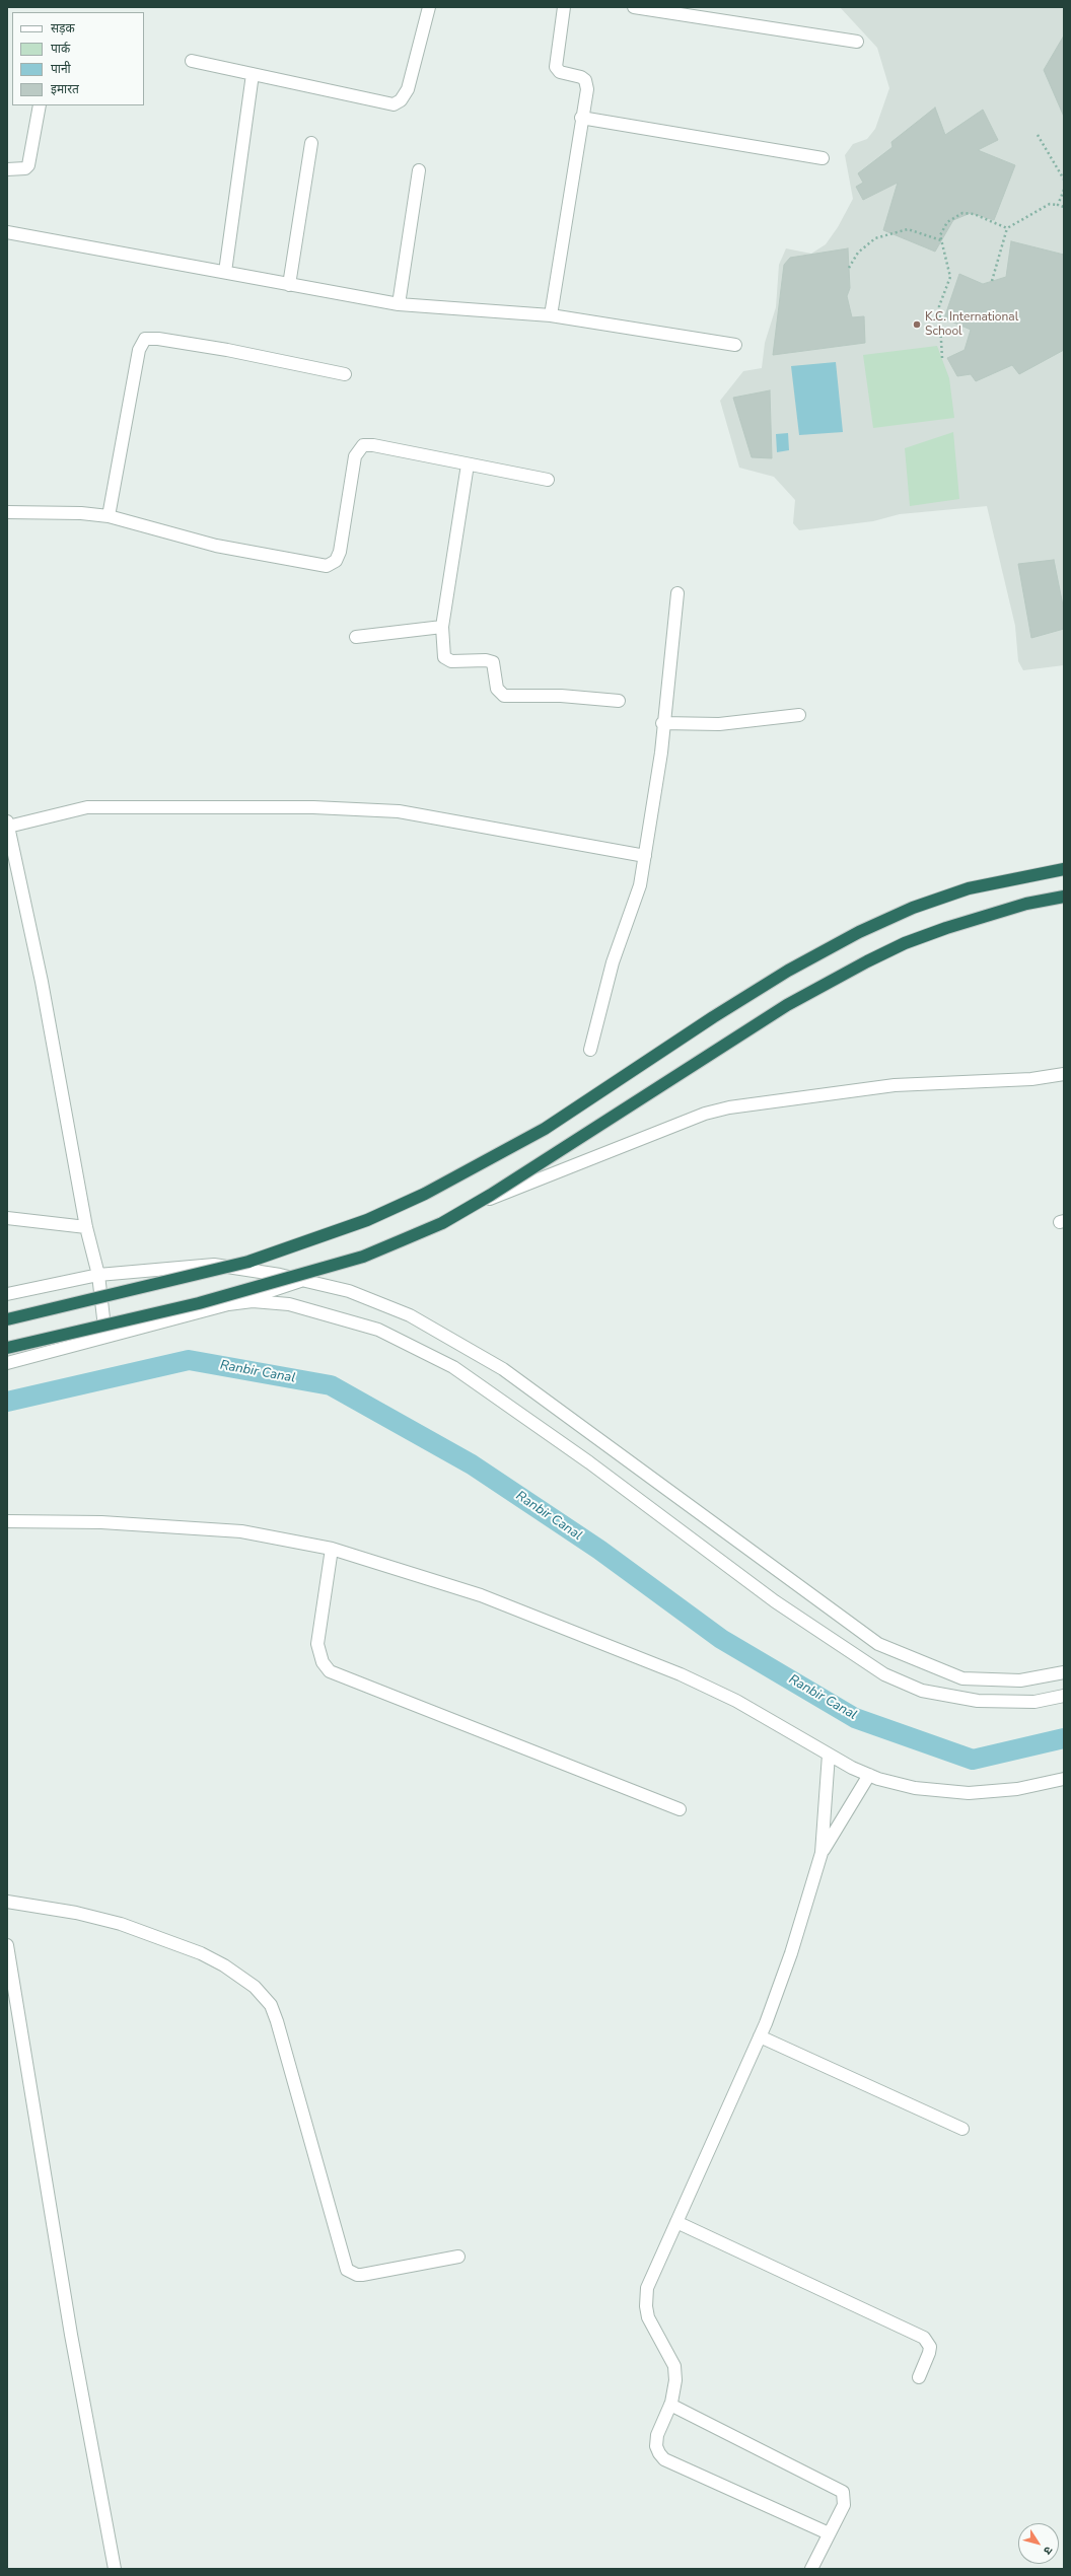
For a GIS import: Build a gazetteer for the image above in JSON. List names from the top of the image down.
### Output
{
  "water": ["Ranbir Canal"],
  "places": ["K.C. International School"],
  "legend": [
    "सड़क",
    "पार्क",
    "पानी",
    "इमारत"
  ],
  "north": "bottom right"
}
